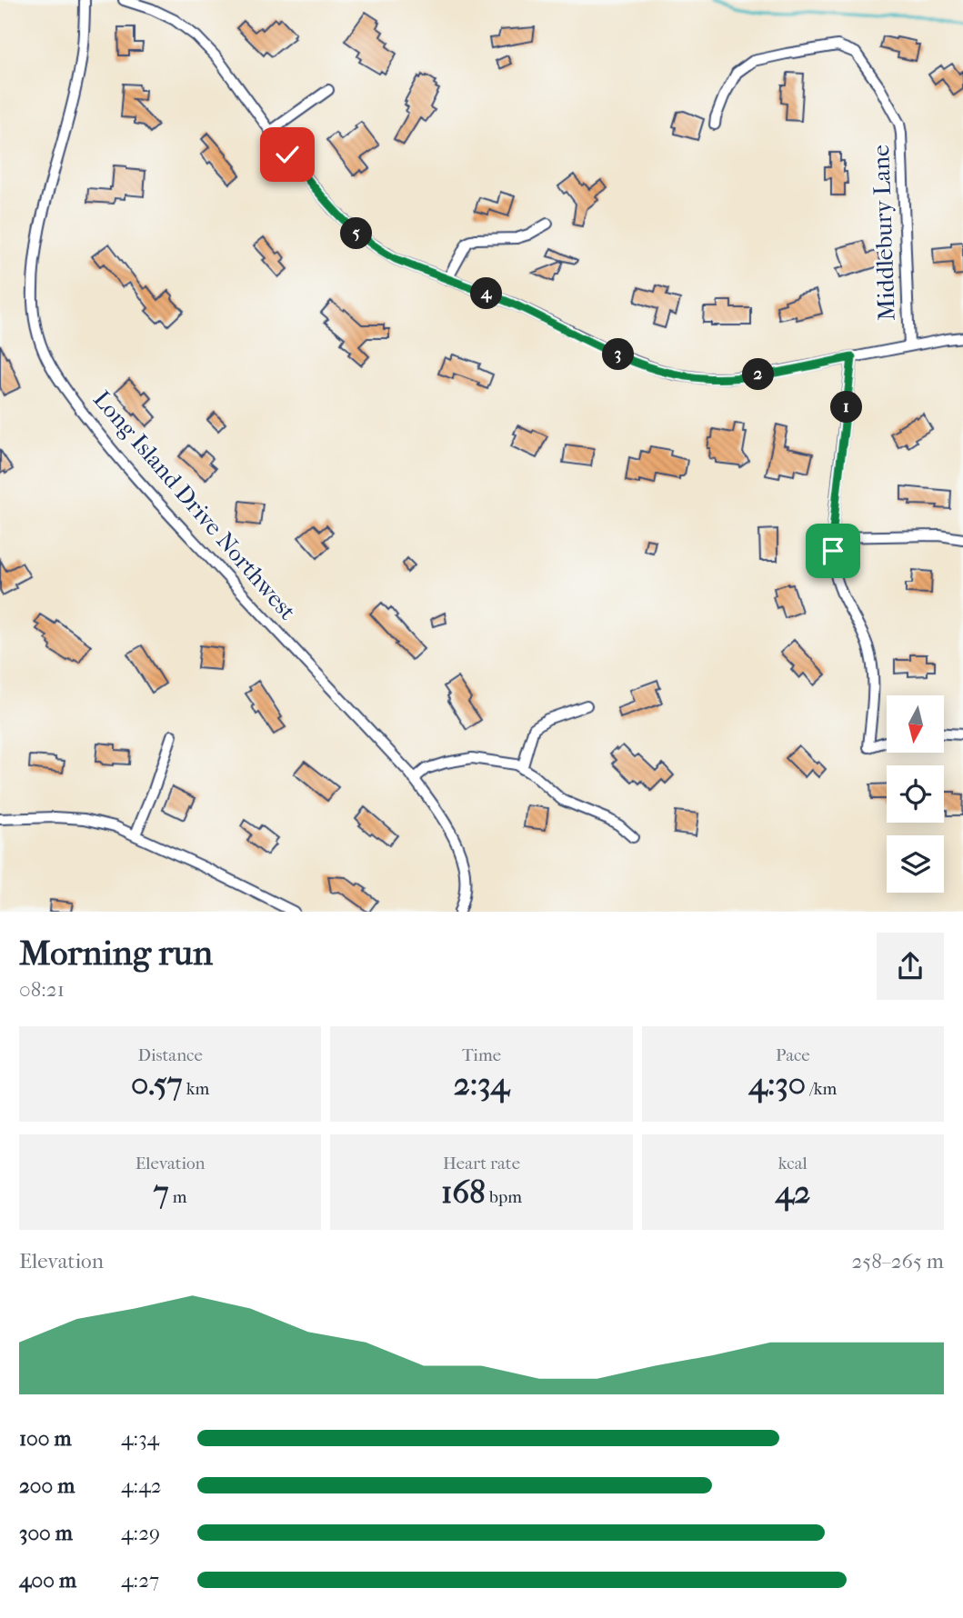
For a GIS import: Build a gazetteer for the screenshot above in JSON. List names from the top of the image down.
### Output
{
  "streets": {
    "street": ["Middlebury Lane", "Long Island Drive Northwest"]
  },
  "north": "bottom",
  "page": {
    "pins": [
      "5",
      "4",
      "3",
      "2",
      "1"
    ],
    "heading": ["Morning run", "08:21"],
    "stats": [
      ["Distance", "0.57 km"],
      ["Time", "2:34"],
      ["Pace", "4:30 /km"],
      ["Elevation", "7 m"],
      ["Heart rate", "168 bpm"],
      ["kcal", "42"]
    ],
    "chart": ["Elevation", "258–265 m"],
    "list": [
      {
        "name": "100 m",
        "note": "4:34"
      },
      {
        "name": "200 m",
        "note": "4:42"
      },
      {
        "name": "300 m",
        "note": "4:29"
      },
      {
        "name": "400 m",
        "note": "4:27"
      }
    ]
  }
}
